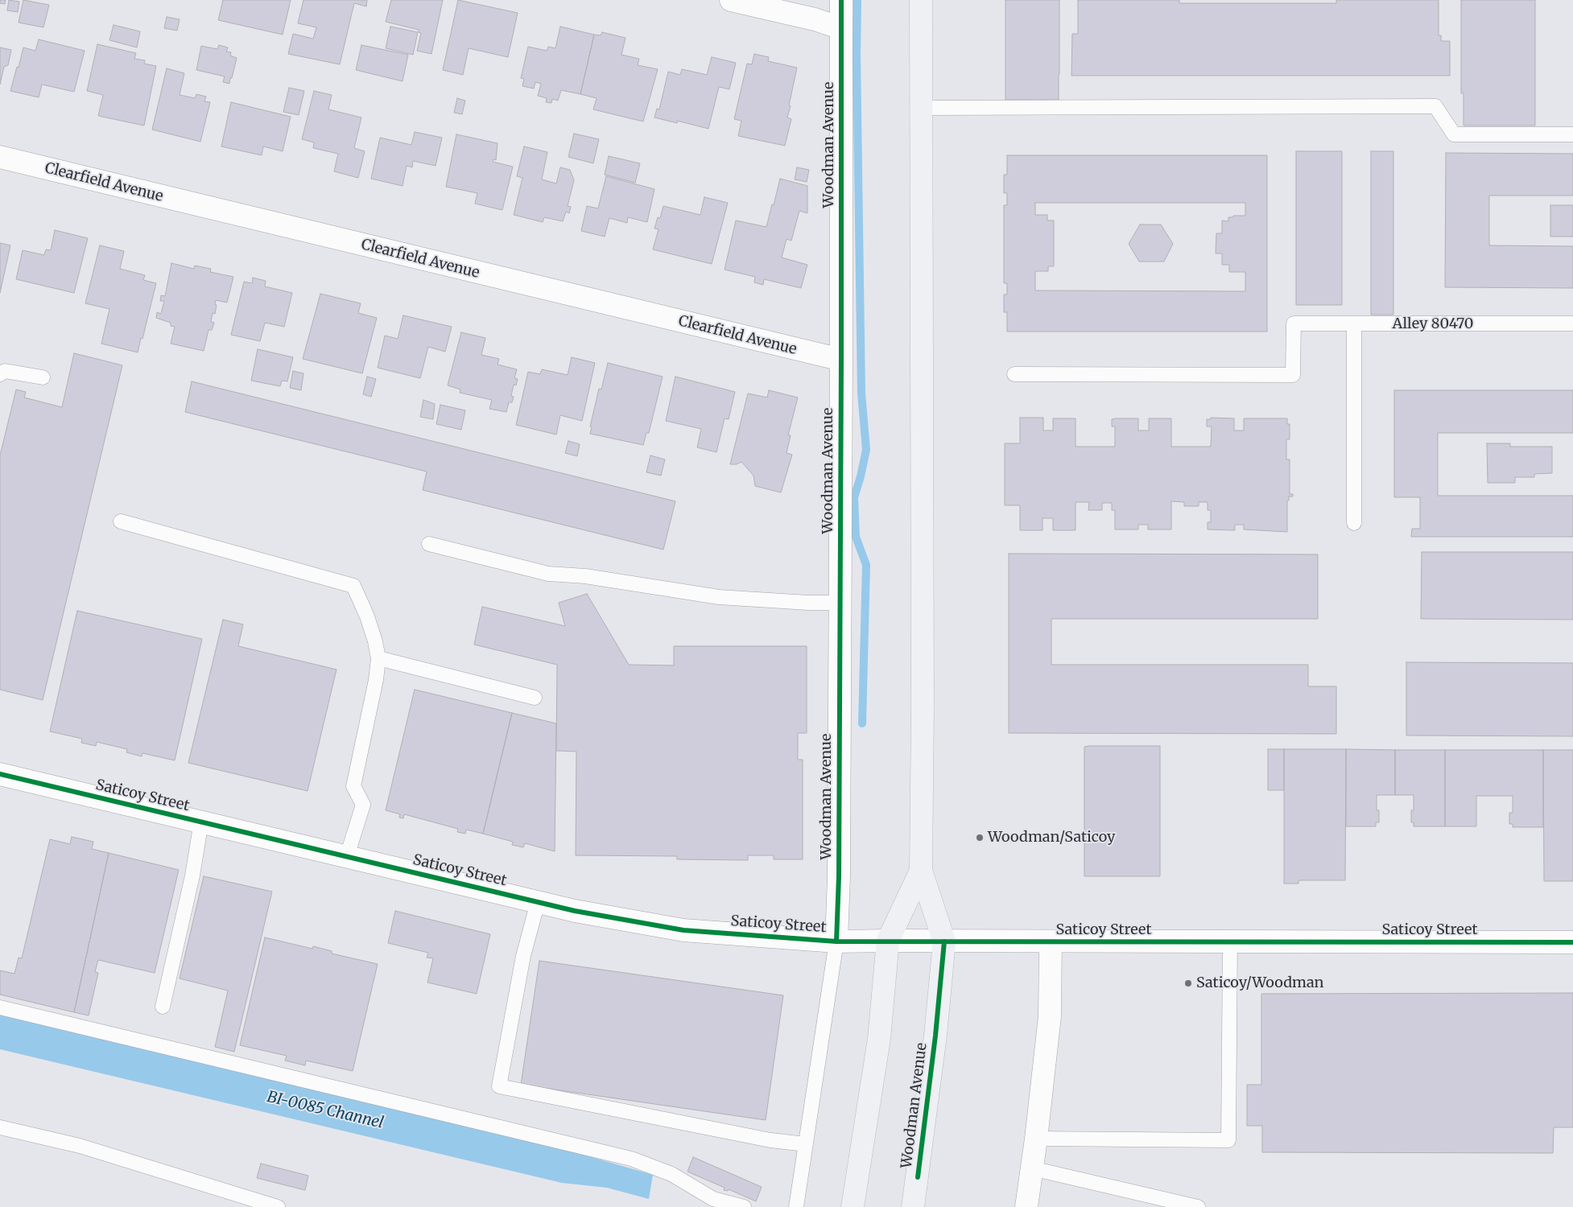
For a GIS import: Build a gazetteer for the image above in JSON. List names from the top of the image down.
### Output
{
  "streets": {
    "main road": ["Woodman Avenue"],
    "street": ["Clearfield Avenue", "Saticoy Street"],
    "lane": ["Alley 80470"]
  },
  "crossings": [
    ["Woodman Avenue", "Clearfield Avenue"],
    ["Woodman Avenue", "Saticoy Street"]
  ],
  "water": ["BI-0085 Channel"],
  "places": ["Woodman/Saticoy", "Saticoy/Woodman"]
}
